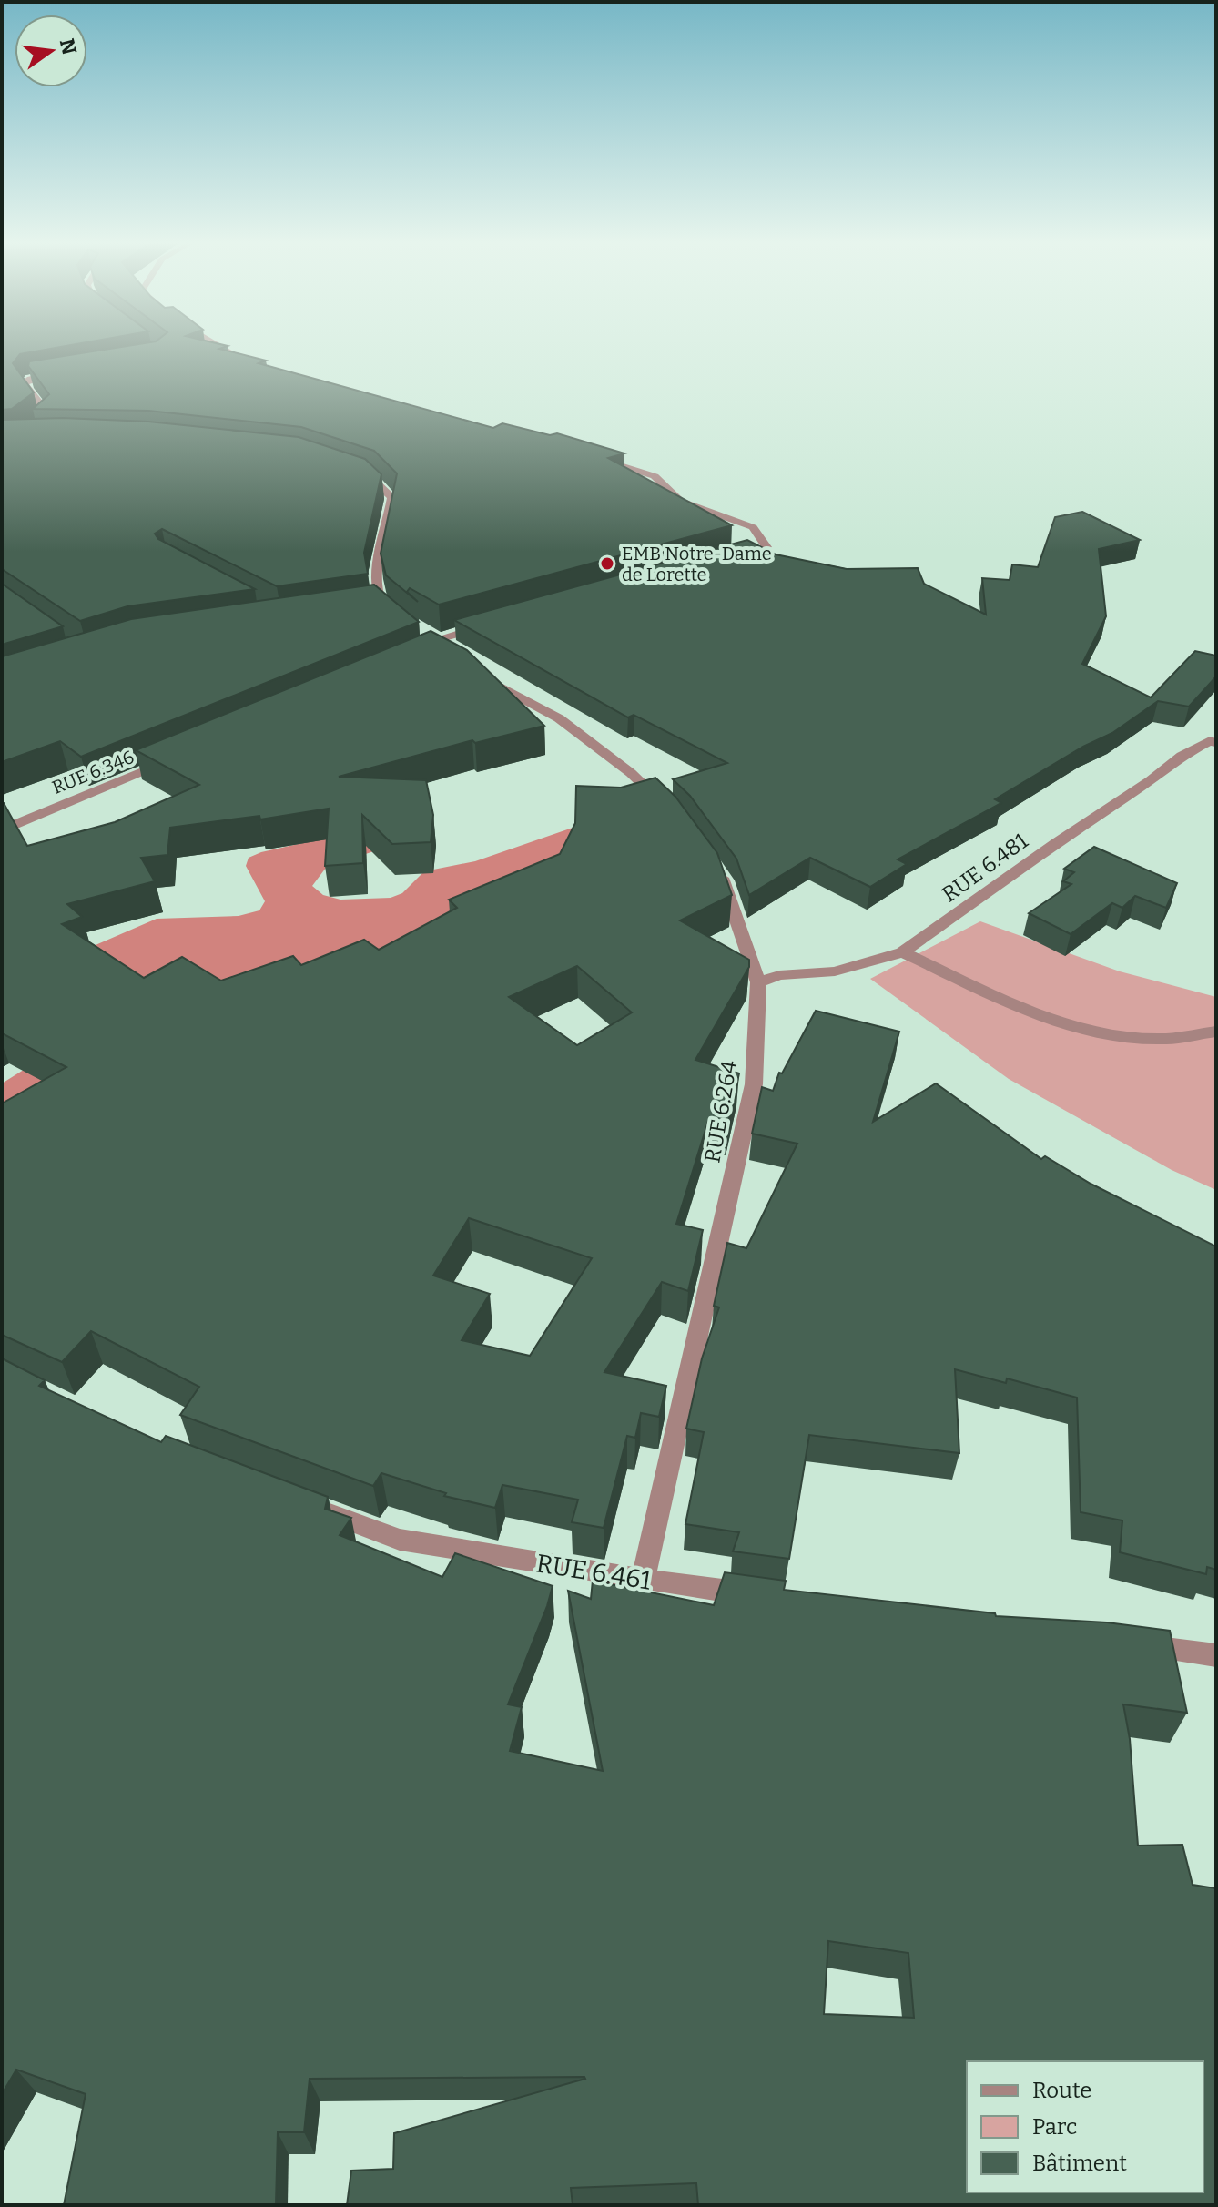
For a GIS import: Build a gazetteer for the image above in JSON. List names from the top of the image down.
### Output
{
  "streets": {
    "street": [
      "RUE 6.346",
      "RUE 6.481",
      "RUE 6.264",
      "RUE 6.461"
    ]
  },
  "crossings": [
    ["RUE 6.481", "RUE 6.264"],
    ["RUE 6.264", "RUE 6.461"]
  ],
  "places": ["EMB Notre-Dame de Lorette"],
  "legend": ["Route", "Parc", "Bâtiment"],
  "north": "right"
}
